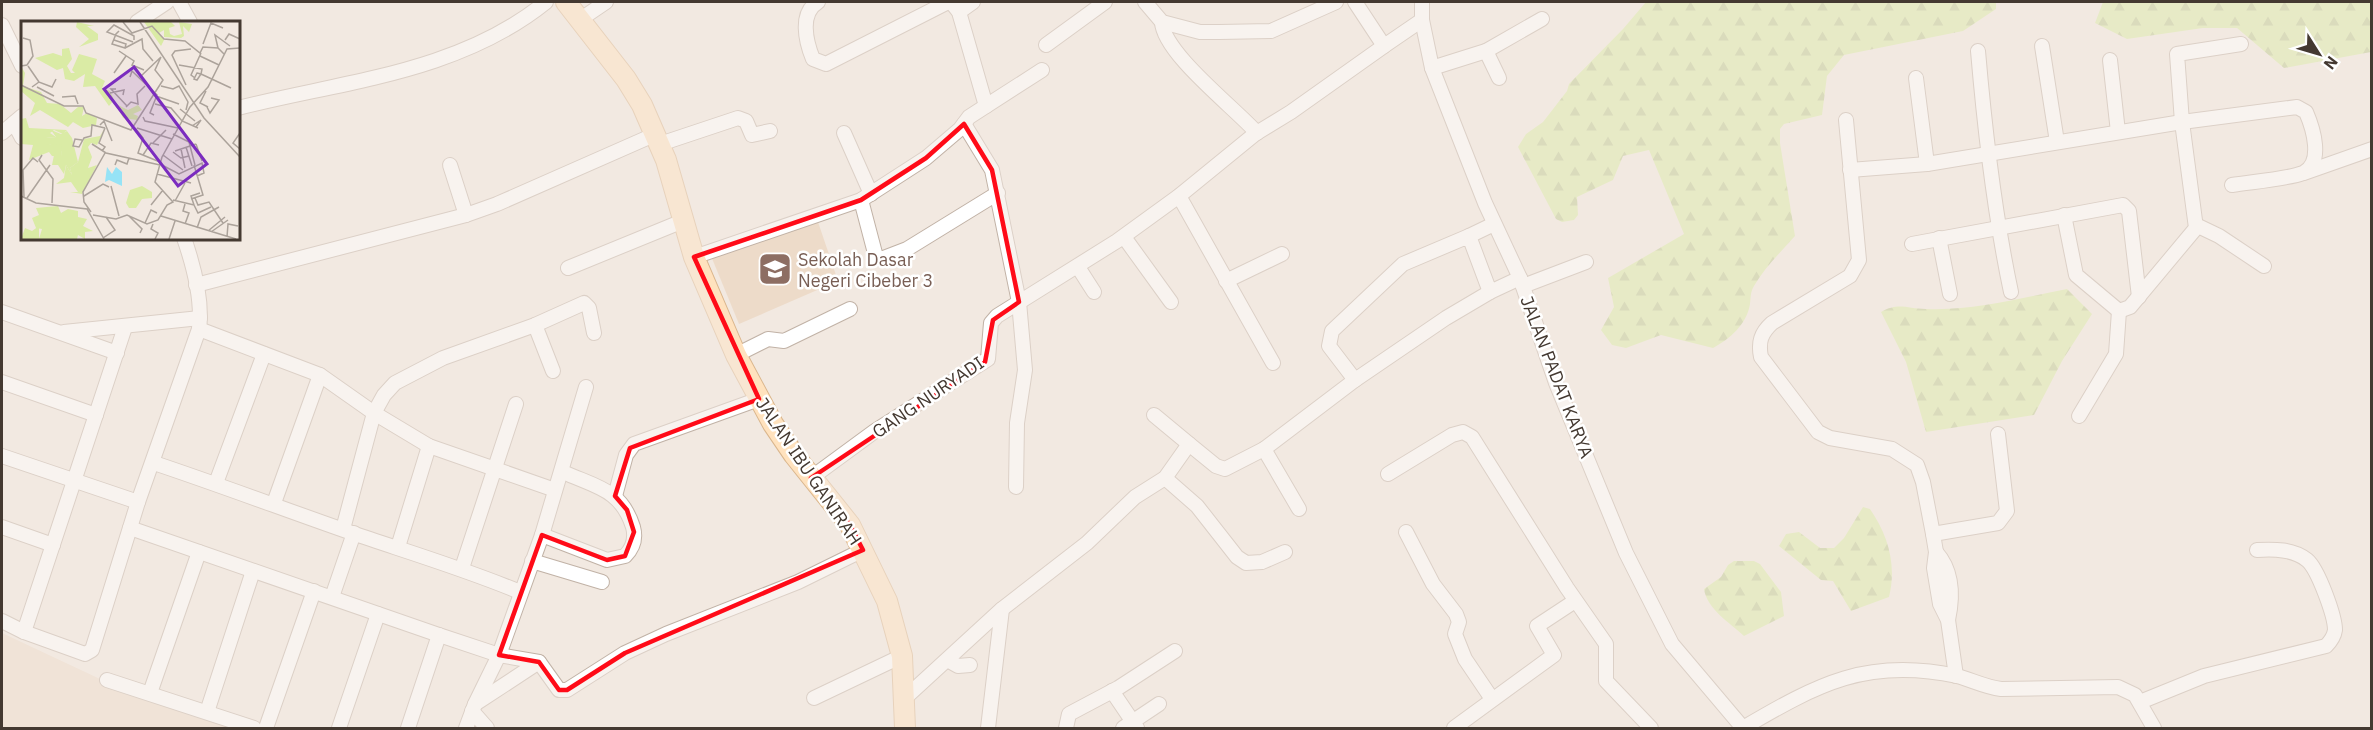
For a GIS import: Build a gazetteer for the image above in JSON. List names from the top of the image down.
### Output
{
  "streets": {
    "main road": ["JALAN IBU GANIRAH"],
    "street": ["JALAN PADAT KARYA", "GANG NURYADI"]
  },
  "crossings": [
    ["JALAN PADAT KARYA", "GANG NURYADI"],
    ["GANG NURYADI", "JALAN IBU GANIRAH"]
  ],
  "places": {
    "school or university": ["Sekolah Dasar Negeri Cibeber 3"]
  },
  "north": "bottom right"
}
